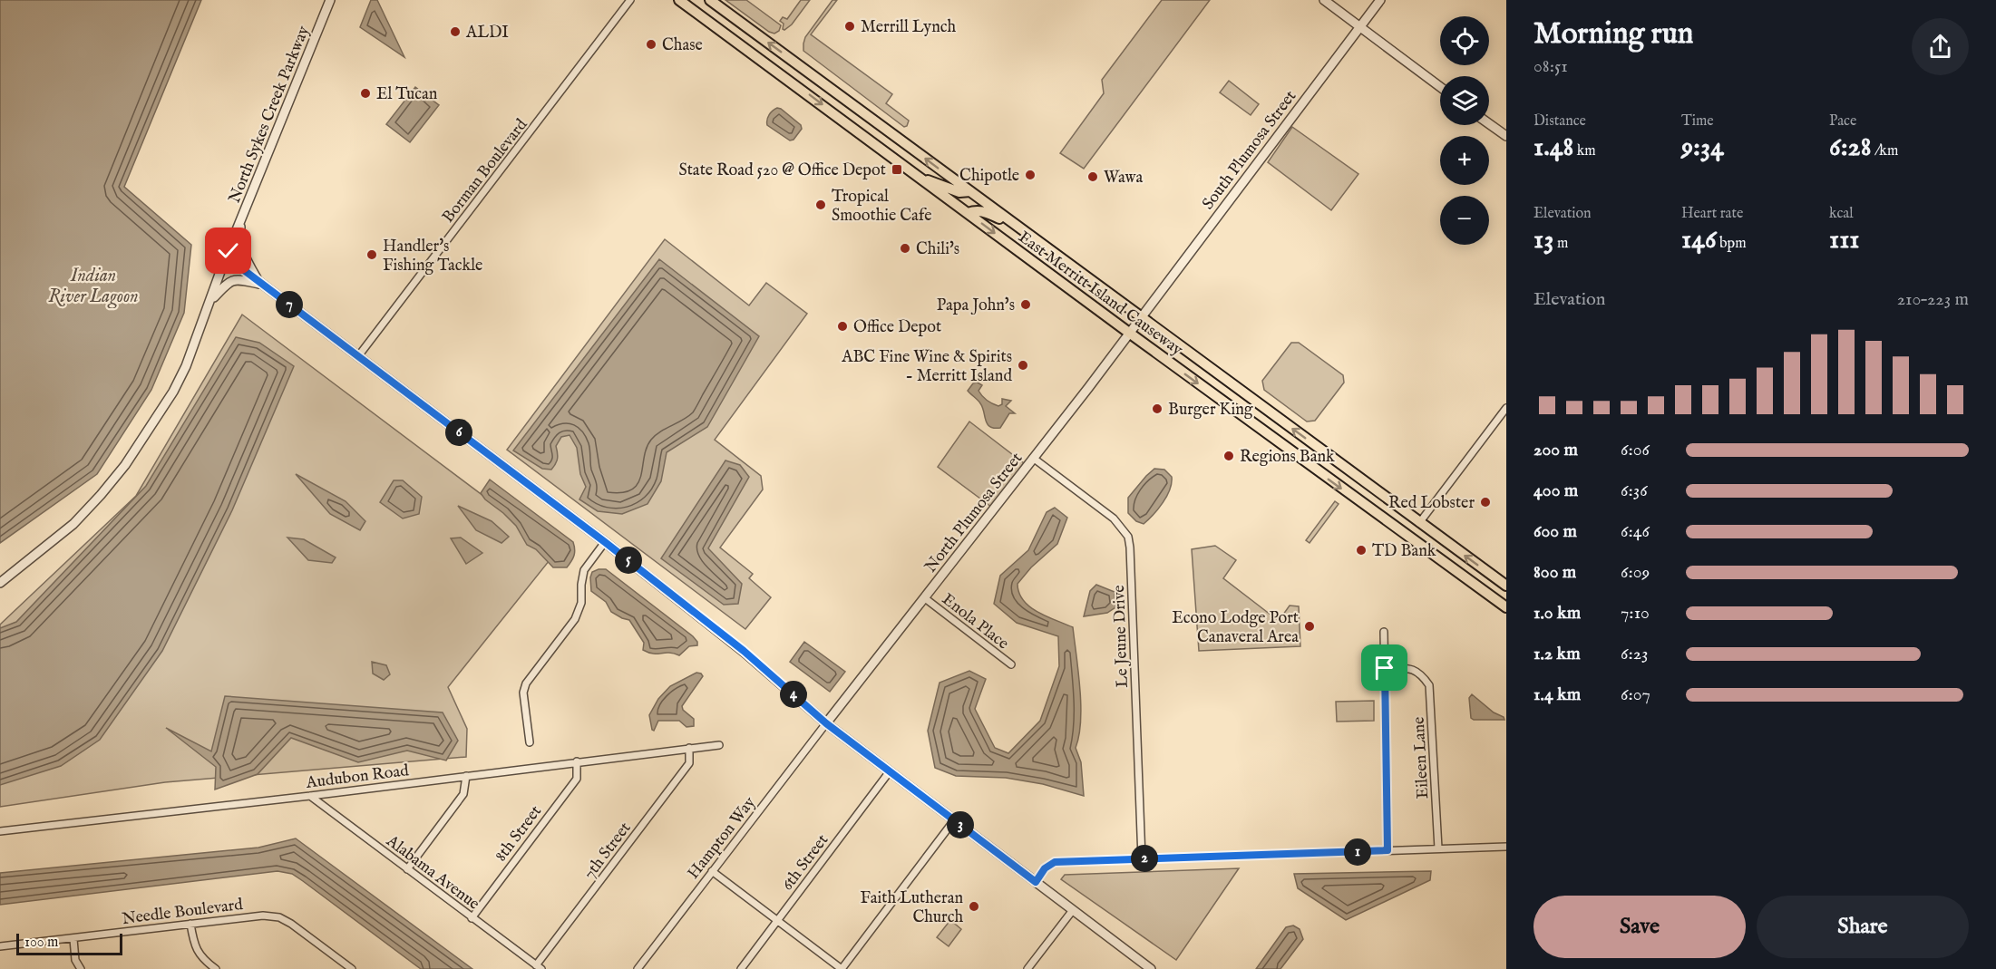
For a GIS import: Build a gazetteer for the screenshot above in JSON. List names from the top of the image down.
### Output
{
  "streets": {
    "main road": ["East Merritt Island Causeway"],
    "street": [
      "North Sykes Creek Parkway",
      "South Plumosa Street",
      "Borman Boulevard",
      "North Plumosa Street",
      "Enola Place",
      "Le Jeune Drive",
      "Eileen Lane",
      "Audubon Road",
      "8th Street",
      "Hampton Way",
      "7th Street",
      "6th Street",
      "Alabama Avenue",
      "Needle Boulevard"
    ]
  },
  "crossings": [
    ["South Plumosa Street", "East Merritt Island Causeway"],
    ["South Plumosa Street", "North Plumosa Street"],
    ["East Merritt Island Causeway", "North Plumosa Street"],
    ["North Plumosa Street", "Enola Place"],
    ["North Plumosa Street", "Le Jeune Drive"],
    ["North Plumosa Street", "Hampton Way"],
    ["Audubon Road", "8th Street"],
    ["Audubon Road", "7th Street"],
    ["Audubon Road", "Alabama Avenue"],
    ["8th Street", "Alabama Avenue"],
    ["7th Street", "Alabama Avenue"]
  ],
  "water": ["Indian River Lagoon"],
  "places": {
    "other": [
      "Merrill Lynch",
      "ALDI",
      "Chase",
      "El Tucan",
      "Chipotle",
      "Wawa",
      "Tropical Smoothie Cafe",
      "Chili's",
      "Handler's Fishing Tackle",
      "Papa John's",
      "Office Depot",
      "ABC Fine Wine & Spirits - Merritt Island",
      "Burger King",
      "Regions Bank",
      "Red Lobster",
      "TD Bank",
      "Econo Lodge Port Canaveral Area",
      "Faith Lutheran Church"
    ],
    "transit": ["State Road 520 @ Office Depot"]
  },
  "scale_bar": "100 m",
  "page": {
    "heading": ["Morning run", "08:51"],
    "map_buttons": ["+", "−"],
    "stats": [
      ["Distance", "1.48 km"],
      ["Time", "9:34"],
      ["Pace", "6:28 /km"],
      ["Elevation", "13 m"],
      ["Heart rate", "146 bpm"],
      ["kcal", "111"]
    ],
    "chart": ["Elevation", "210–223 m"],
    "pins": [
      "7",
      "6",
      "5",
      "4",
      "3",
      "1",
      "2"
    ],
    "list": [
      {
        "name": "200 m",
        "note": "6:06"
      },
      {
        "name": "400 m",
        "note": "6:36"
      },
      {
        "name": "600 m",
        "note": "6:46"
      },
      {
        "name": "800 m",
        "note": "6:09"
      },
      {
        "name": "1.0 km",
        "note": "7:10"
      },
      {
        "name": "1.2 km",
        "note": "6:23"
      },
      {
        "name": "1.4 km",
        "note": "6:07"
      }
    ],
    "buttons": ["Save", "Share"],
    "scale": "100 m"
  }
}
